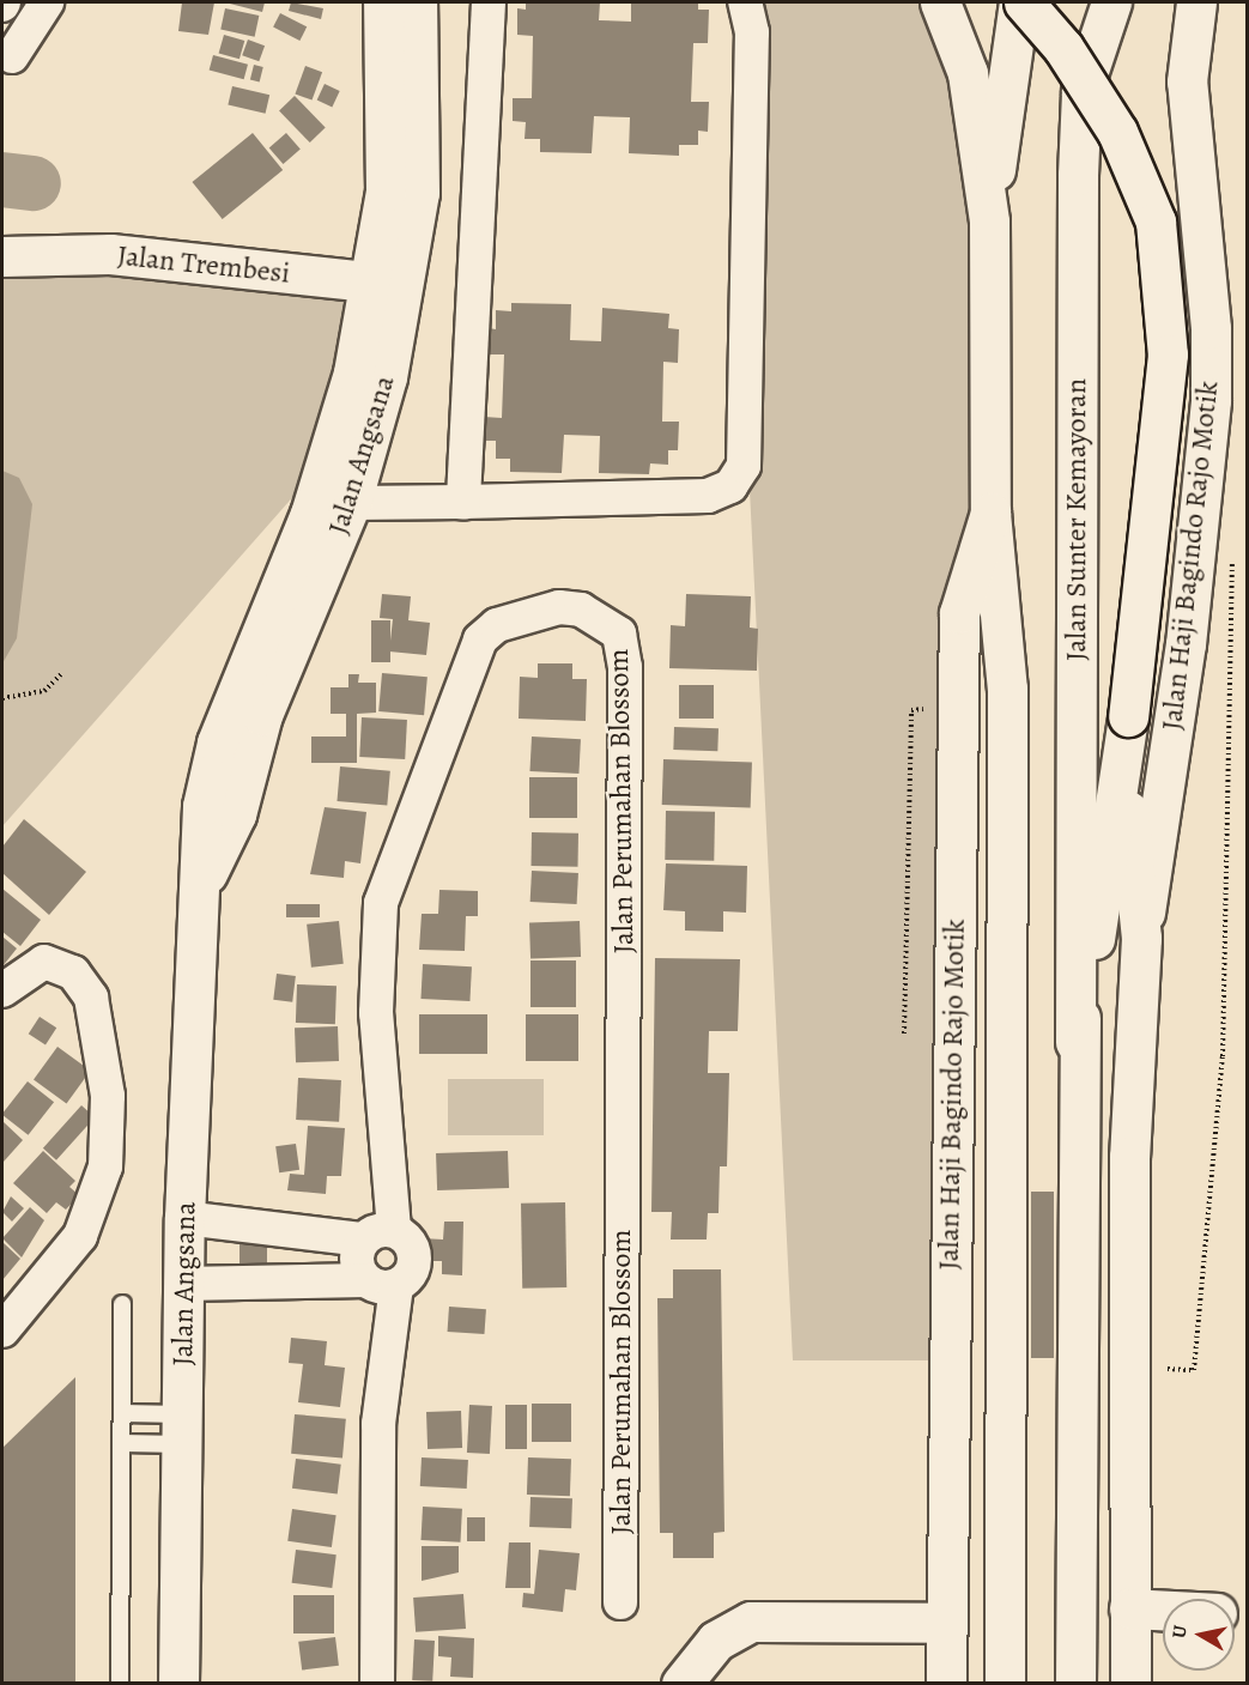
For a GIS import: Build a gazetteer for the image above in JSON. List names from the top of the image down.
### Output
{
  "streets": {
    "main road": [
      "Jalan Trembesi",
      "Jalan Angsana",
      "Jalan Sunter Kemayoran",
      "Jalan Haji Bagindo Rajo Motik"
    ],
    "street": ["Jalan Perumahan Blossom"]
  },
  "crossings": [
    ["Jalan Trembesi", "Jalan Angsana"],
    ["Jalan Sunter Kemayoran", "Jalan Haji Bagindo Rajo Motik"]
  ],
  "north": "left"
}
